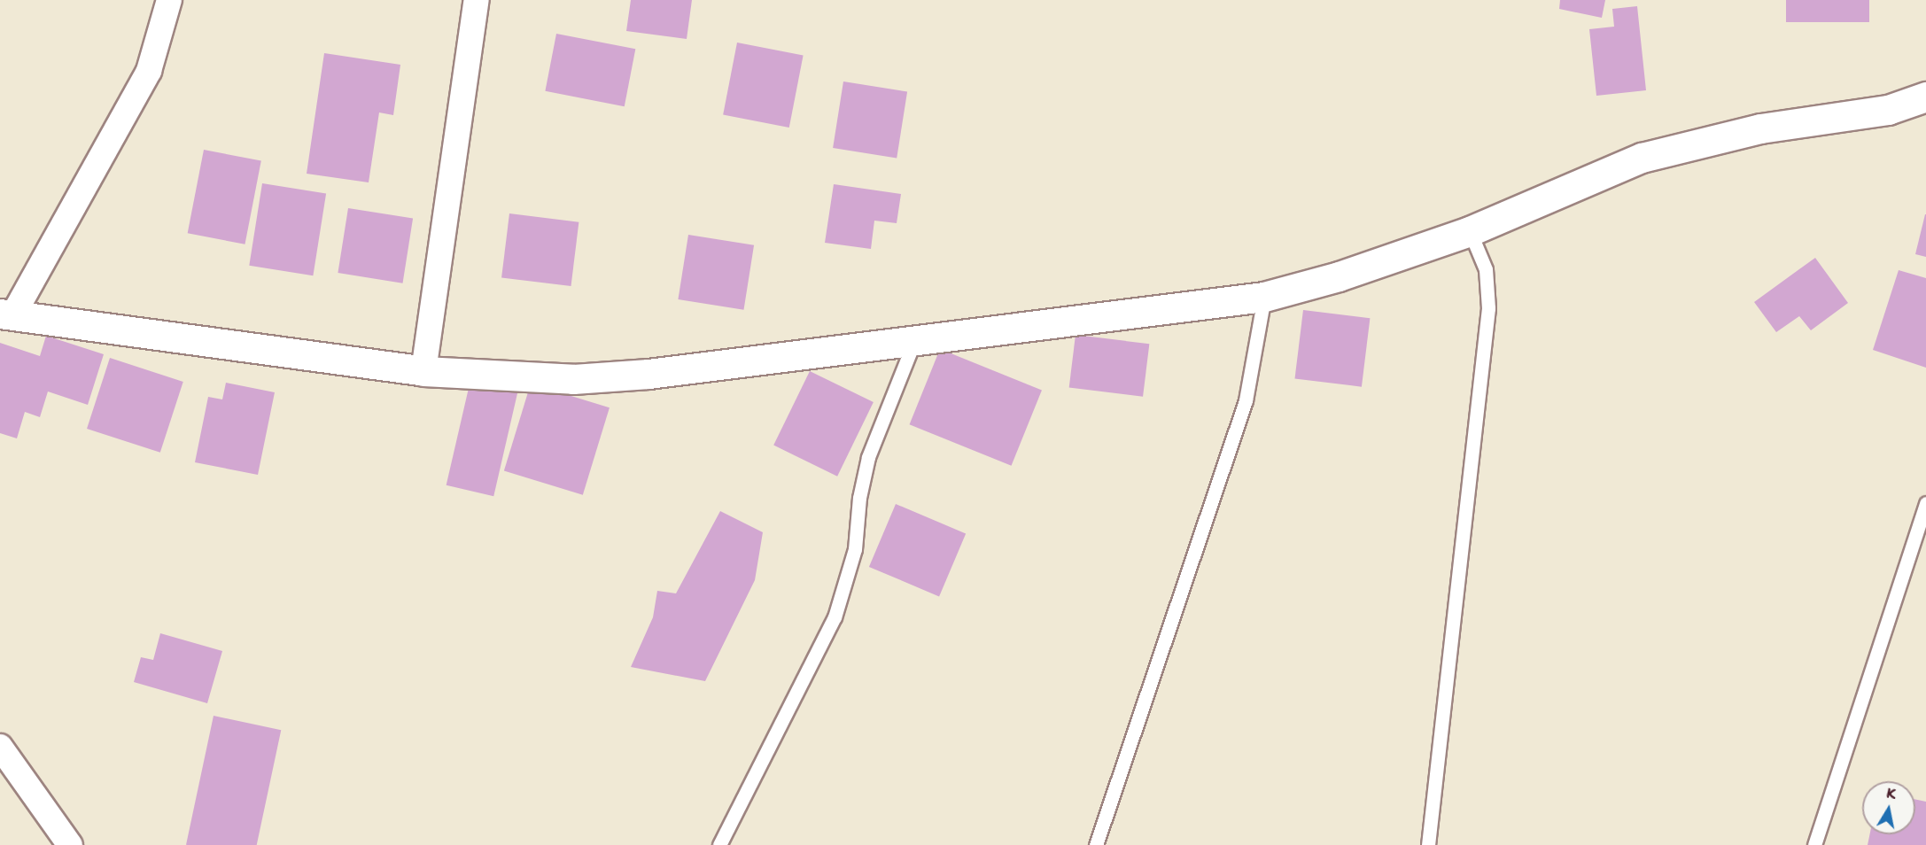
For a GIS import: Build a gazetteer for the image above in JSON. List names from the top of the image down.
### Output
{
  "north": "top"
}
